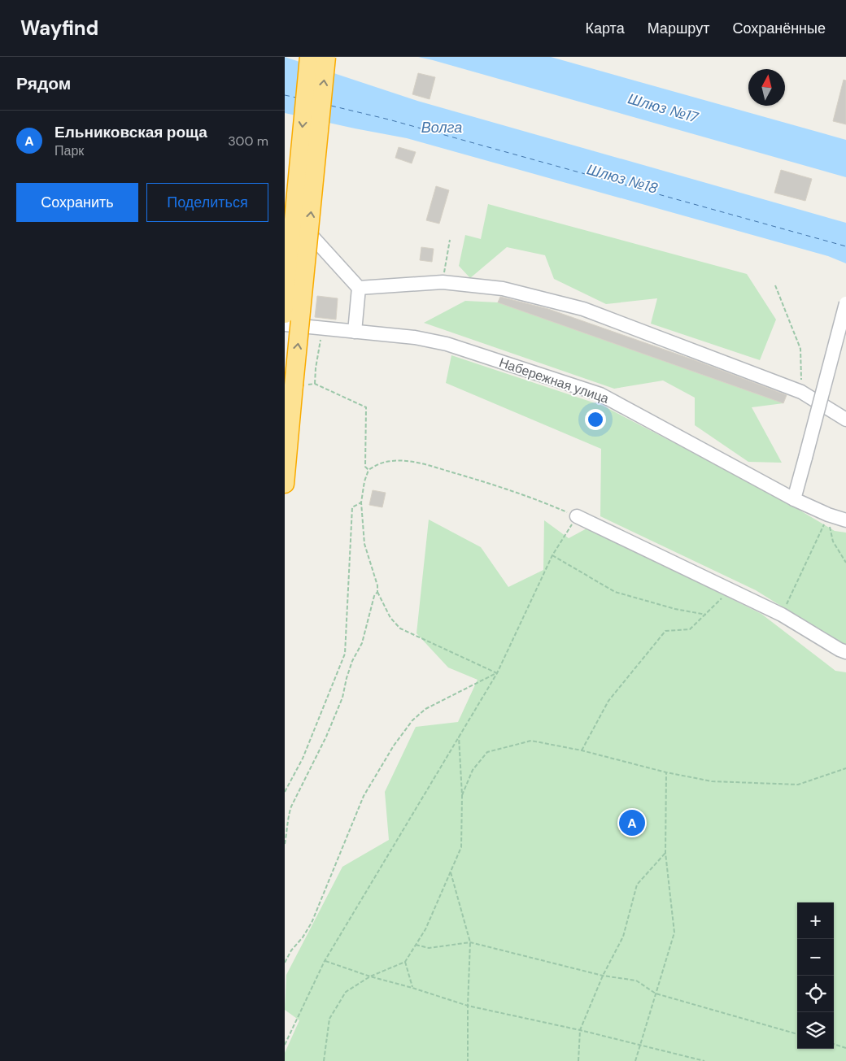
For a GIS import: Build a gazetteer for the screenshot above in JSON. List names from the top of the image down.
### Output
{
  "streets": {
    "street": ["Набережная улица"]
  },
  "water": ["Шлюз №17", "Волга", "Шлюз №18"],
  "north": "top",
  "page": {
    "header": "Wayfind",
    "nav": ["Карта", "Маршрут", "Сохранённые"],
    "heading": "Рядом",
    "list": [
      {
        "mark": "A",
        "name": "Ельниковская роща",
        "note": "Парк",
        "value": "300 m"
      }
    ],
    "buttons": ["Сохранить", "Поделиться"],
    "pins": "A",
    "map_buttons": ["+", "−"]
  }
}
